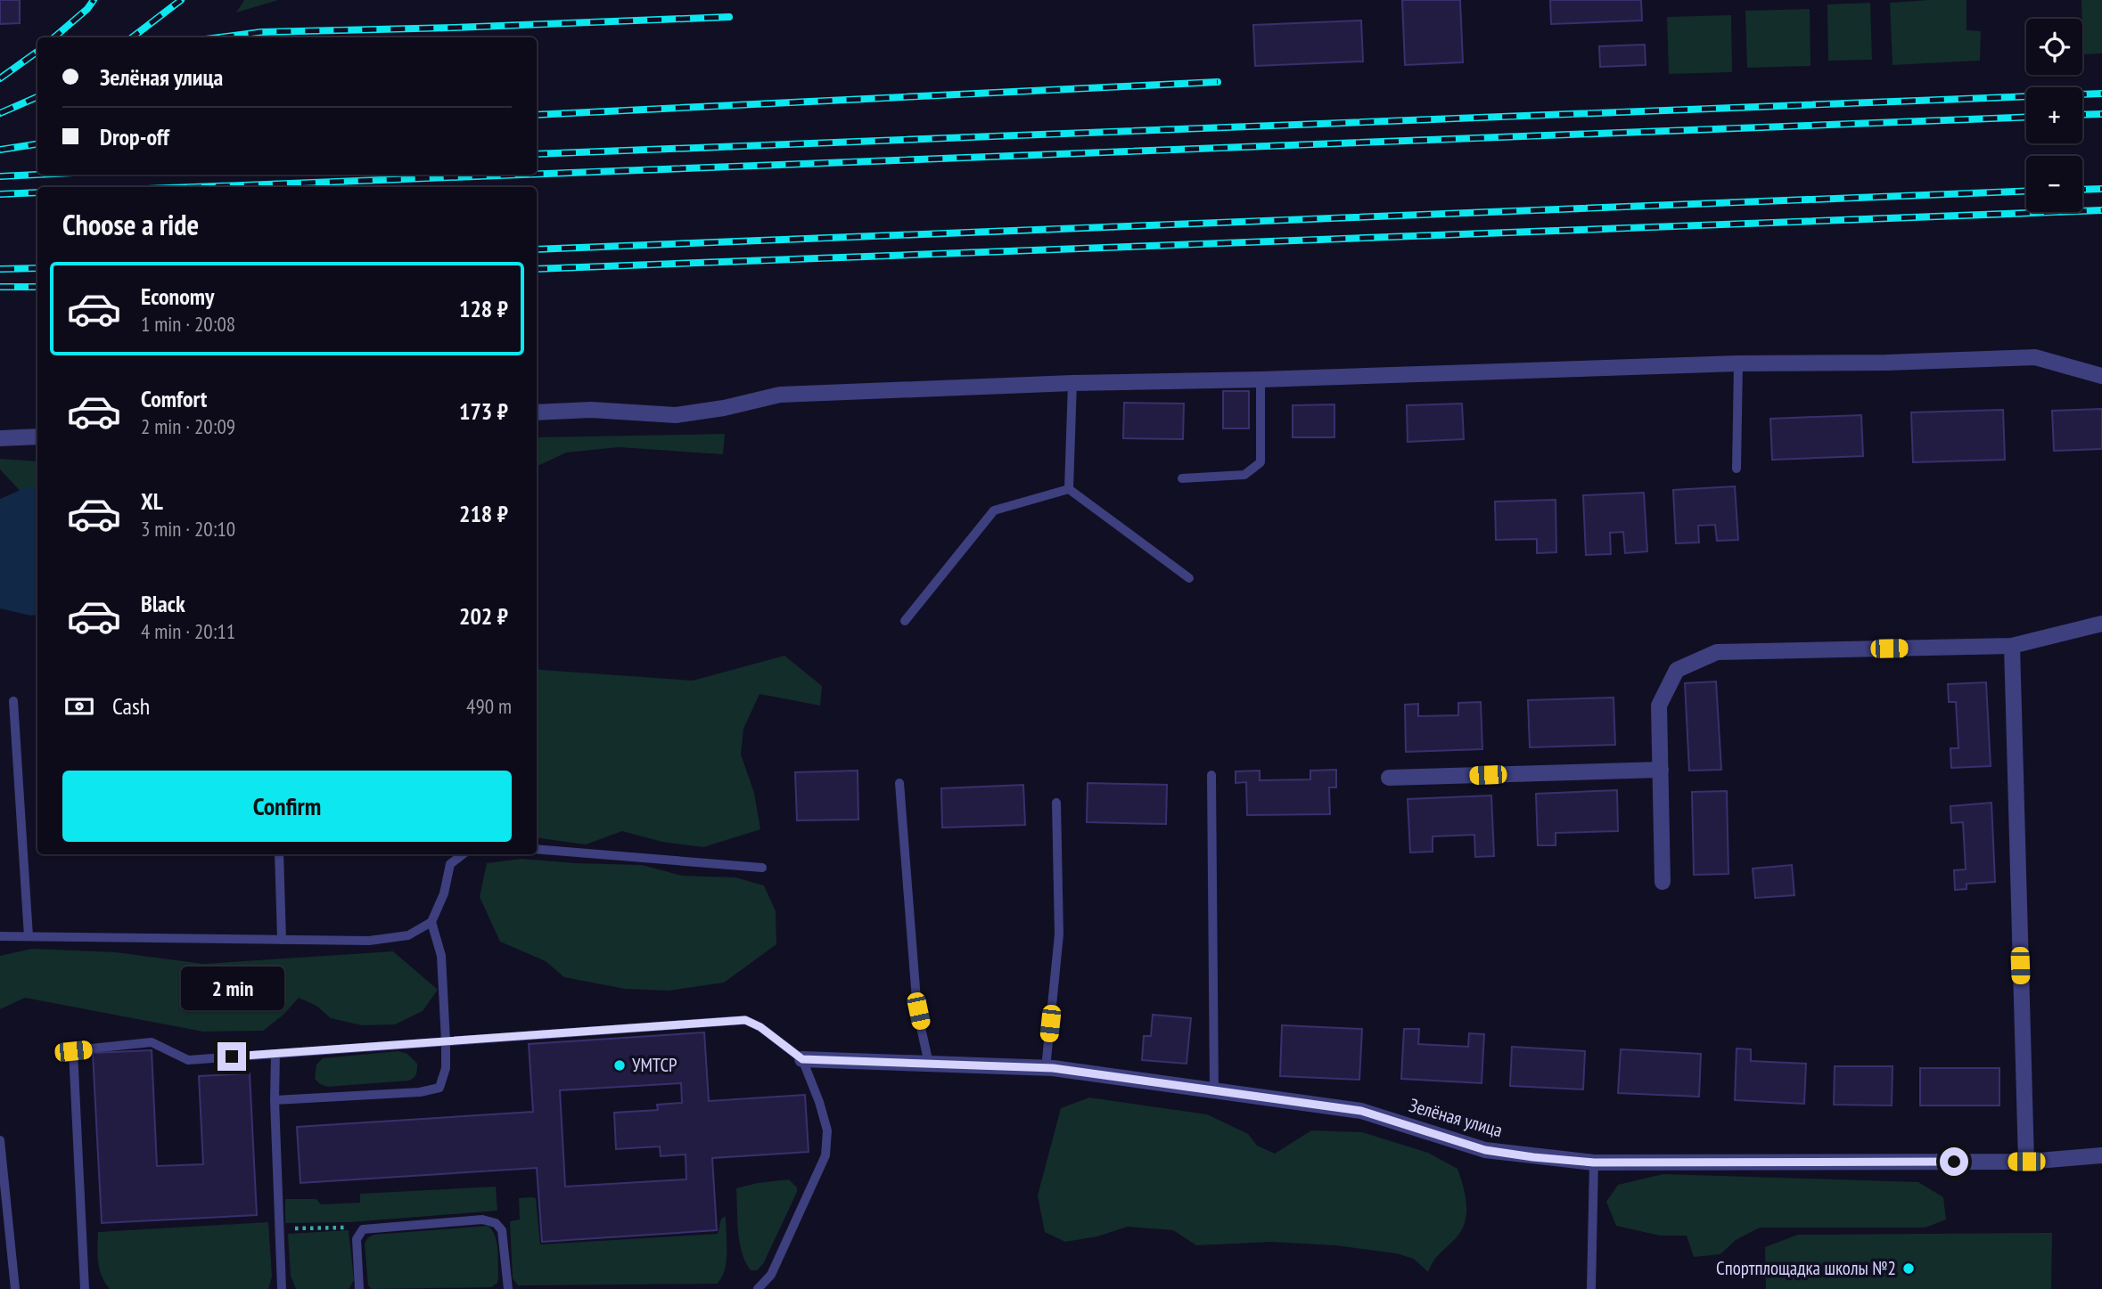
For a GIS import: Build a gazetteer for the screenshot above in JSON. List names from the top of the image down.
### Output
{
  "streets": {
    "street": ["Зелёная улица"]
  },
  "places": ["УМТСР", "Спортплощадка школы №2"],
  "page": {
    "map_buttons": ["+", "−"],
    "banner": ["Зелёная улица", "Drop-off"],
    "heading": "Choose a ride",
    "list": [
      {
        "name": "Economy",
        "note": "1 min · 20:08",
        "value": "128 ₽"
      },
      {
        "name": "Comfort",
        "note": "2 min · 20:09",
        "value": "173 ₽"
      },
      {
        "name": "XL",
        "note": "3 min · 20:10",
        "value": "218 ₽"
      },
      {
        "name": "Black",
        "note": "4 min · 20:11",
        "value": "202 ₽"
      }
    ],
    "pay": ["Cash", "490 m"],
    "buttons": "Confirm",
    "bubble": "2 min"
  }
}
